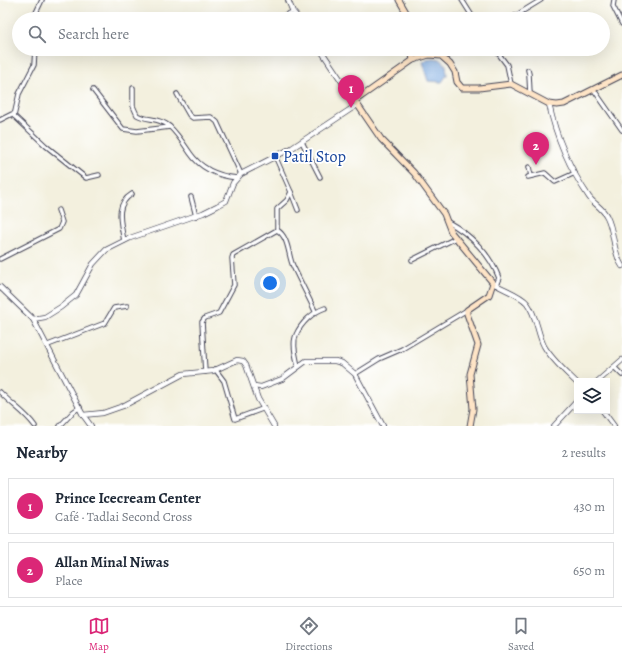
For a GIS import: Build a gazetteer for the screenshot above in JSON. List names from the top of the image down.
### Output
{
  "places": {
    "transit": ["Patil Stop"]
  },
  "page": {
    "search": "Search here",
    "pins": ["1", "2"],
    "heading": ["Nearby", "2 results"],
    "list": [
      {
        "mark": "1",
        "name": "Prince Icecream Center",
        "note": "Café · Tadlai Second Cross",
        "value": "430 m"
      },
      {
        "mark": "2",
        "name": "Allan Minal Niwas",
        "note": "Place",
        "value": "650 m"
      }
    ],
    "nav": ["Map", "Directions", "Saved"]
  }
}
